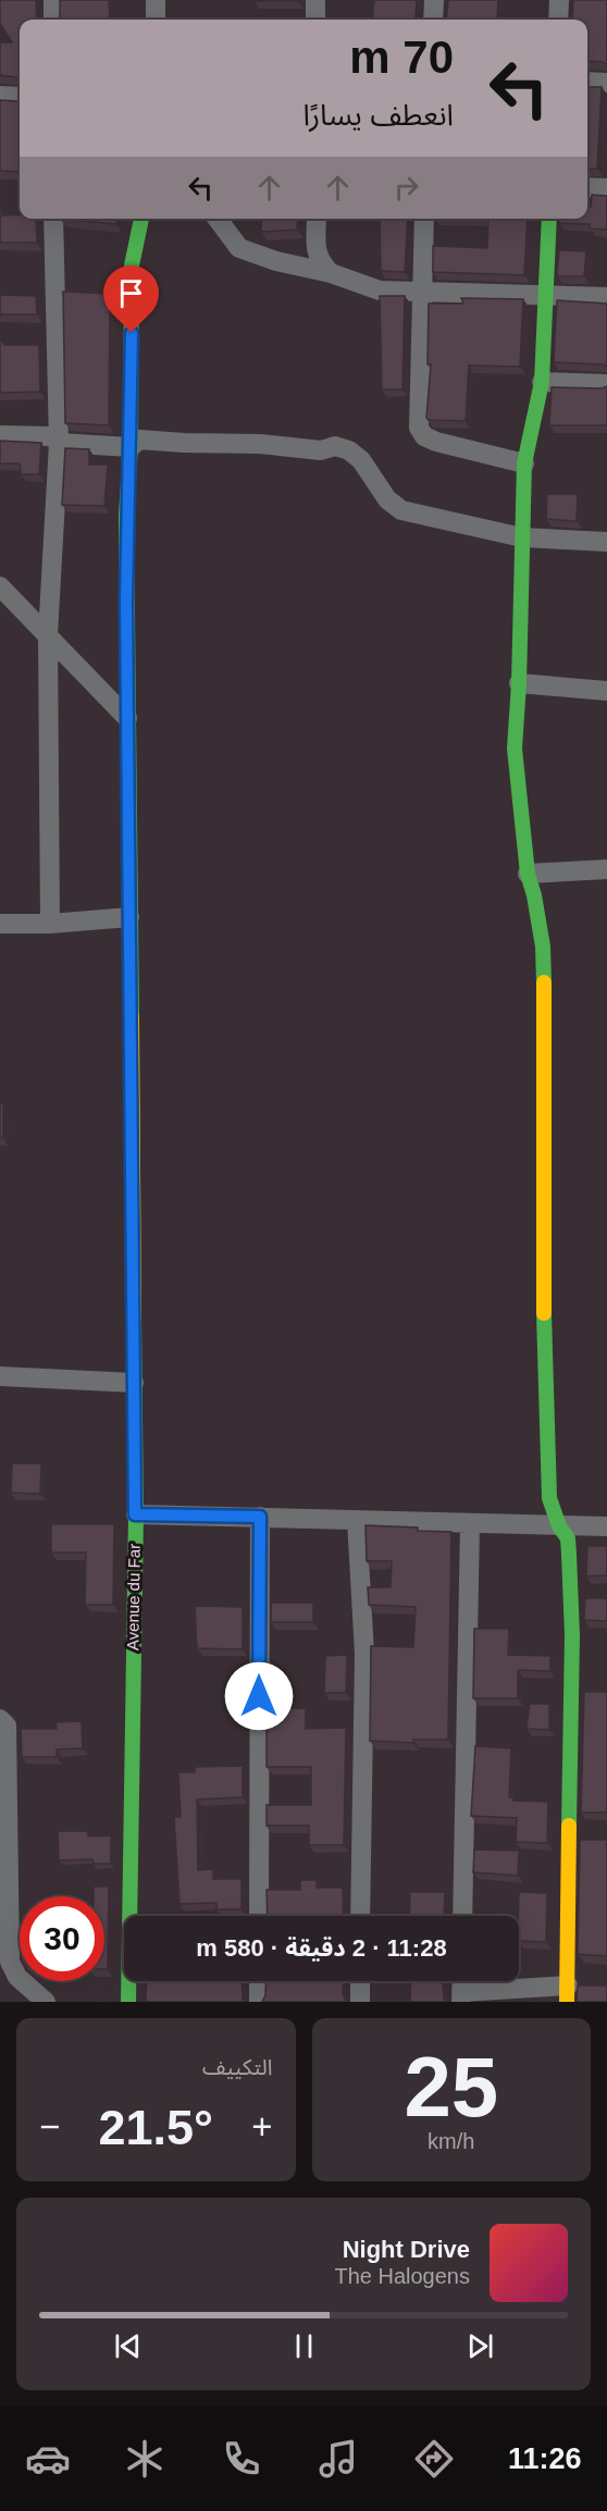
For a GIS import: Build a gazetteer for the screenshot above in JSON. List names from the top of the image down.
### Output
{
  "streets": {
    "street": ["Avenue du Far"]
  },
  "page": {
    "turn": ["70 m", "انعطف يسارًا"],
    "limit": "30",
    "trip": "11:28 · 2 دقيقة · 580 m",
    "tile": [
      ["25", "km/h"],
      "التكييف"
    ],
    "heat": ["−", "21.5°", "+"],
    "song": ["Night Drive", "The Halogens"],
    "tabs": "11:26"
  }
}
